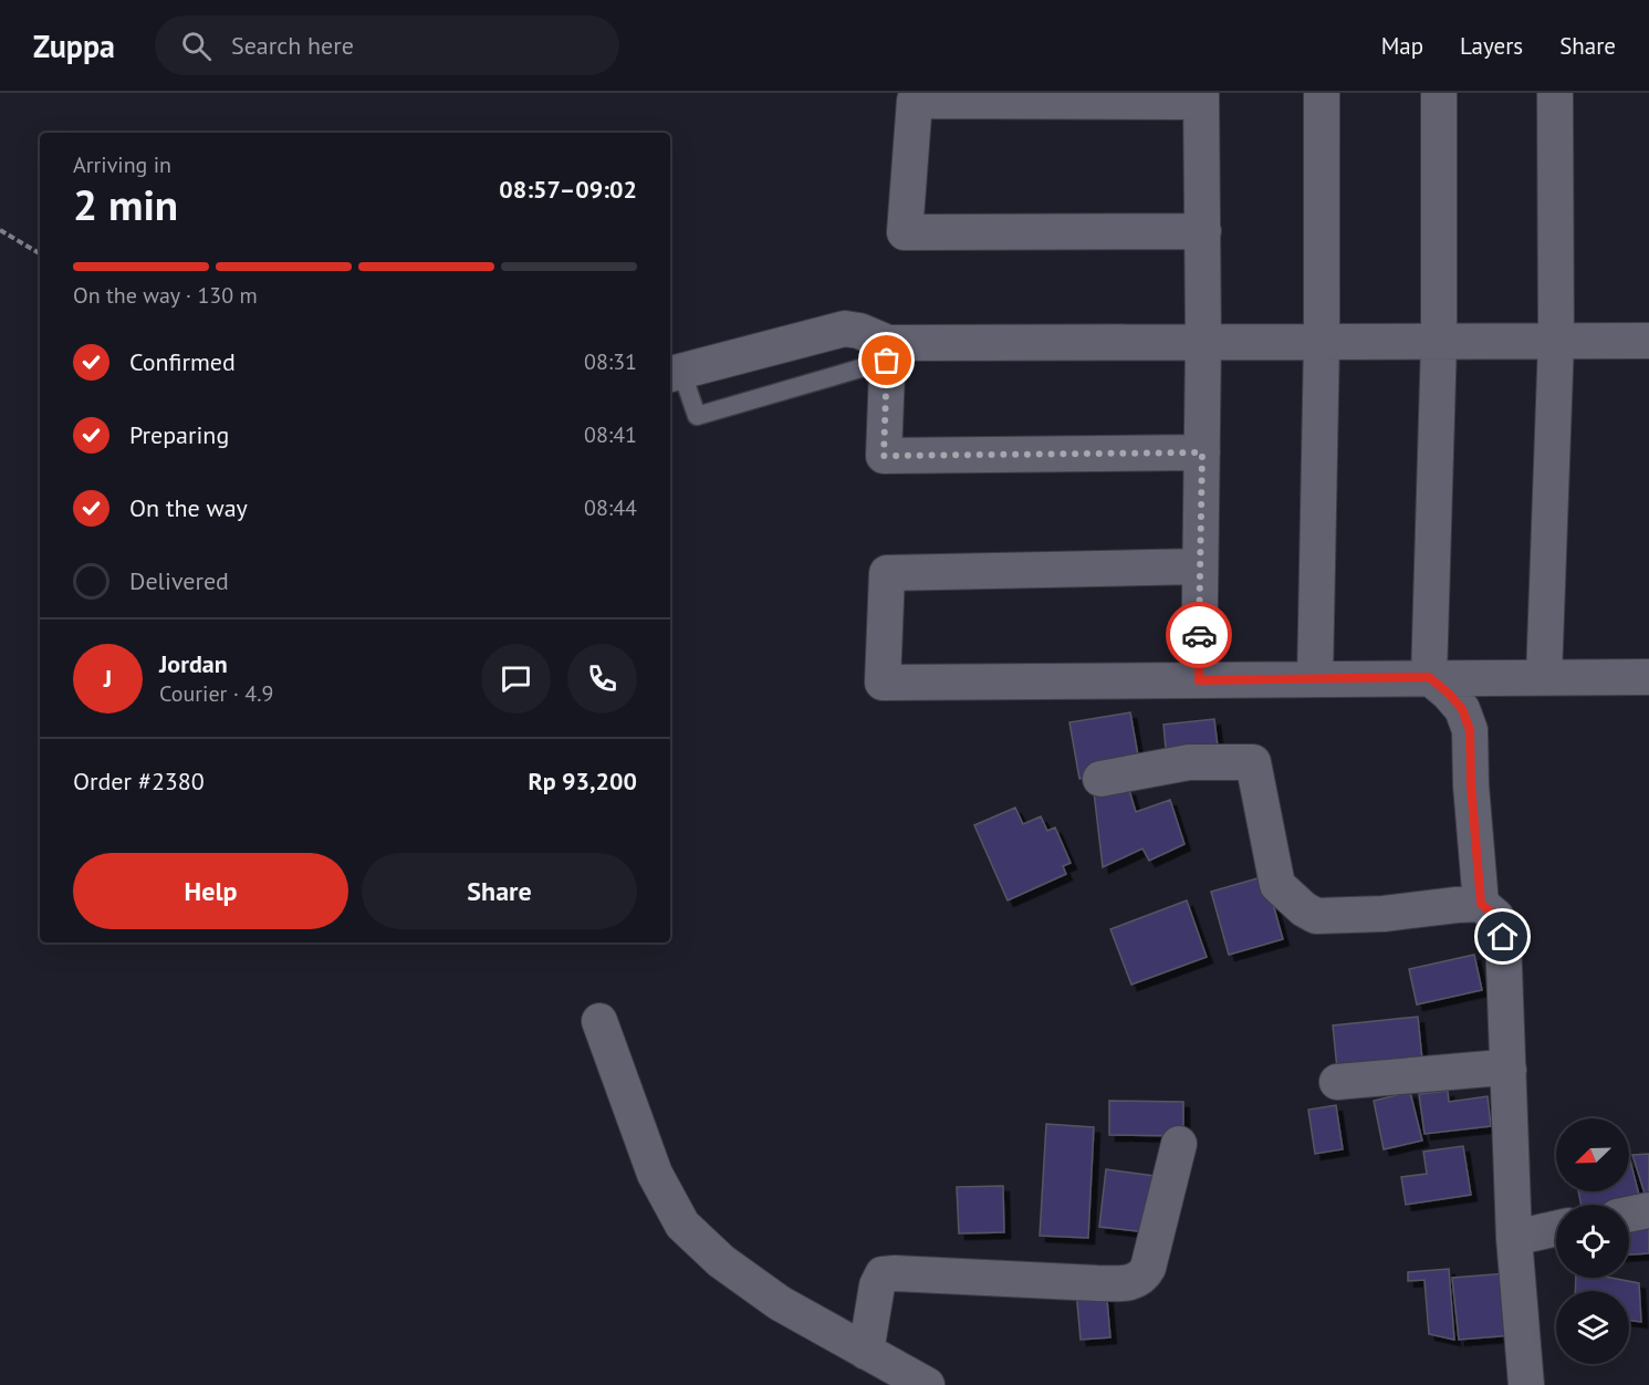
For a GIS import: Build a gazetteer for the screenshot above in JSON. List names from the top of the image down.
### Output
{
  "north": "bottom left",
  "page": {
    "header": "Zuppa",
    "search": "Search here",
    "nav": ["Map", "Layers", "Share"],
    "heading": ["2 min", "Arriving in", "08:57–09:02"],
    "panel": [
      "Jordan",
      "Courier · 4.9",
      "Order #2380",
      "Rp 93,200"
    ],
    "bar": "On the way · 130 m",
    "list": [
      ["Confirmed", "08:31"],
      ["Preparing", "08:41"],
      ["On the way", "08:44"],
      "Delivered"
    ],
    "round": "J",
    "buttons": ["Help", "Share"]
  }
}
